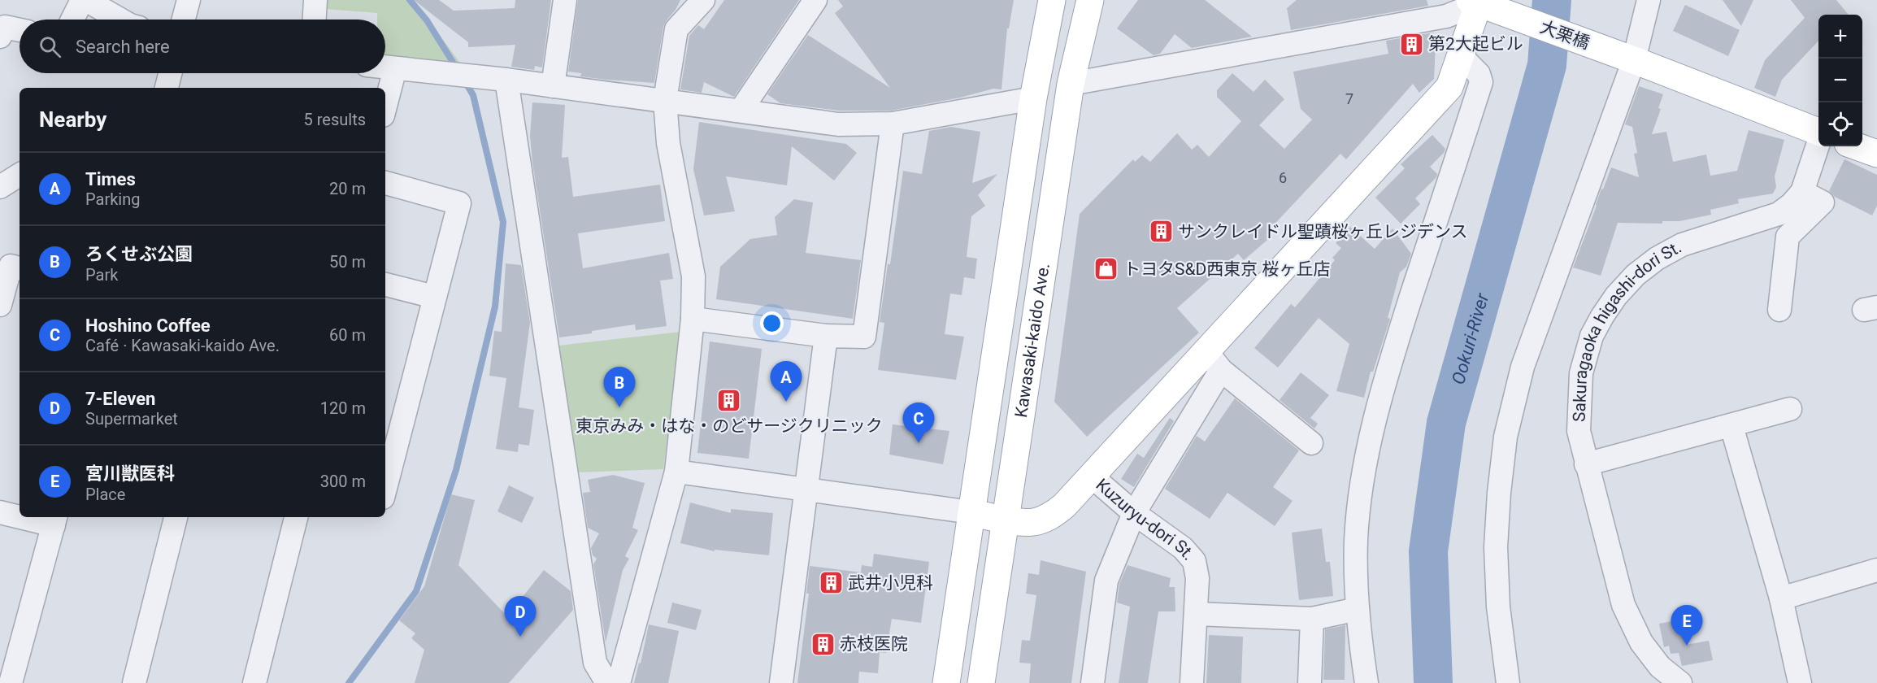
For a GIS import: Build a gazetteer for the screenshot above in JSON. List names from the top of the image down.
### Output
{
  "streets": {
    "main road": ["大栗橋", "Kawasaki-kaido Ave."],
    "street": ["Sakuragaoka higashi-dori St.", "Kuzuryu-dori St."]
  },
  "water": ["Ookuri-River"],
  "places": {
    "building": [
      "第2大起ビル",
      "サンクレイドル聖蹟桜ヶ丘レジデンス",
      "東京みみ・はな・のどサージクリニック",
      "武井小児科",
      "赤枝医院"
    ],
    "shop": ["トヨタS&D西東京 桜ヶ丘店"]
  },
  "house_numbers": ["7", "6"],
  "page": {
    "map_buttons": ["+", "−"],
    "search": "Search here",
    "heading": ["Nearby", "5 results"],
    "list": [
      {
        "mark": "A",
        "name": "Times",
        "note": "Parking",
        "value": "20 m"
      },
      {
        "mark": "B",
        "name": "ろくせぶ公園",
        "note": "Park",
        "value": "50 m"
      },
      {
        "mark": "C",
        "name": "Hoshino Coffee",
        "note": "Café · Kawasaki-kaido Ave.",
        "value": "60 m"
      },
      {
        "mark": "D",
        "name": "7-Eleven",
        "note": "Supermarket",
        "value": "120 m"
      },
      {
        "mark": "E",
        "name": "宮川獣医科",
        "note": "Place",
        "value": "300 m"
      }
    ],
    "pins": [
      "A",
      "B",
      "C",
      "D",
      "E"
    ]
  }
}
